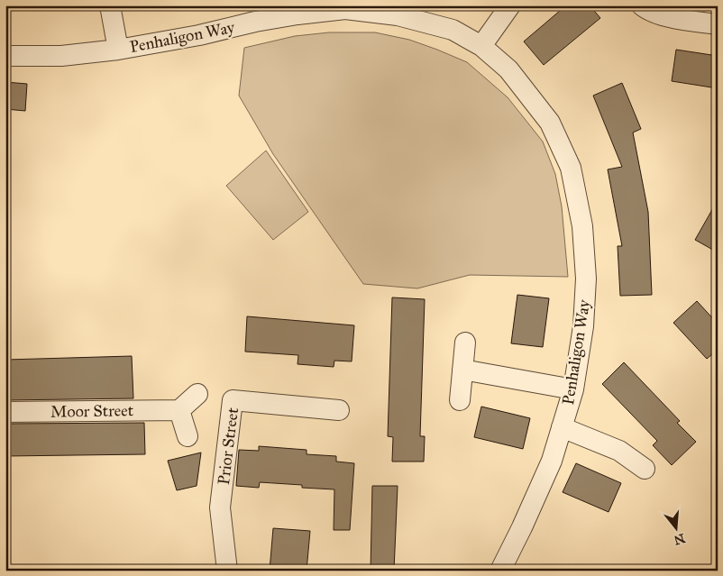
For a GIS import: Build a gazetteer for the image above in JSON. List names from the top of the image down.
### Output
{
  "streets": {
    "street": ["Penhaligon Way", "Moor Street", "Prior Street"]
  },
  "north": "bottom"
}
